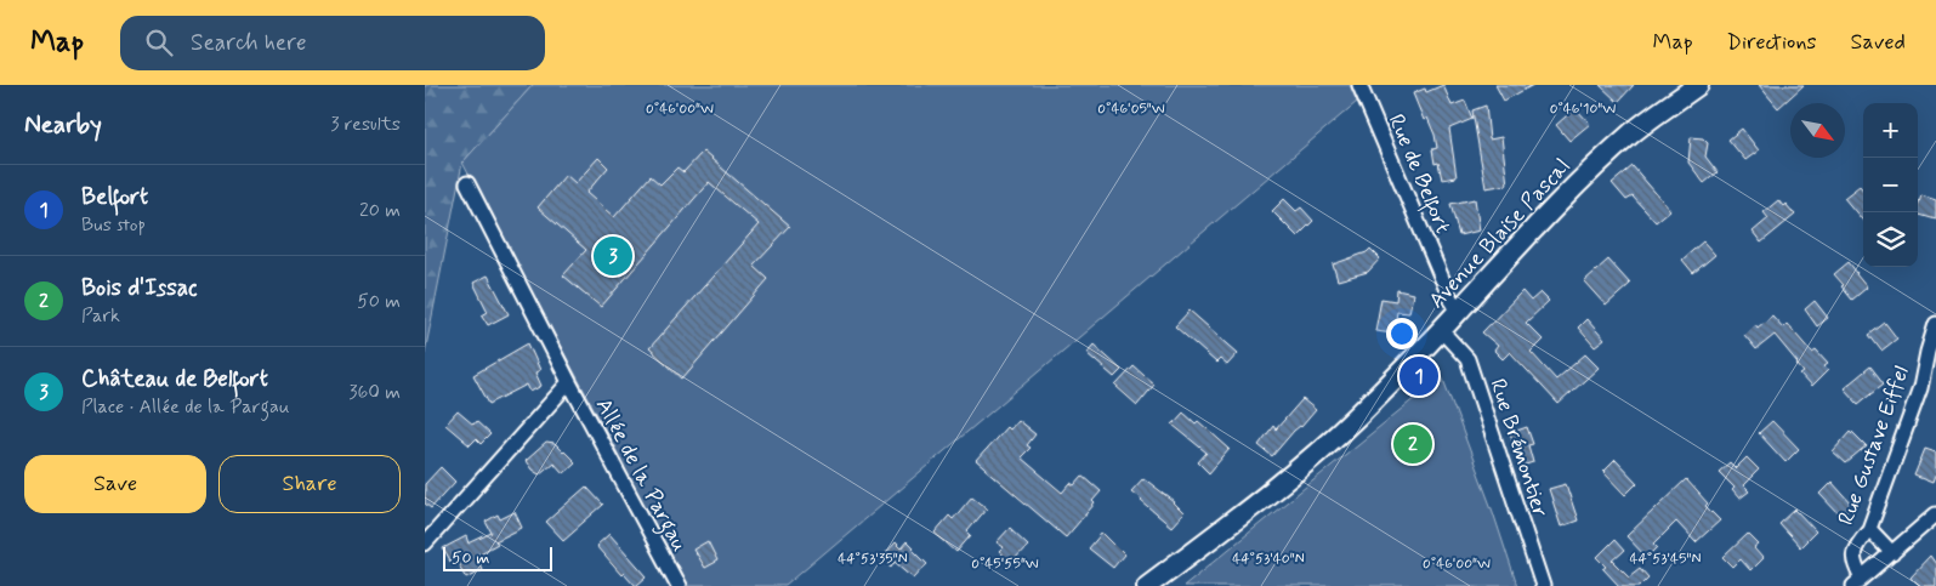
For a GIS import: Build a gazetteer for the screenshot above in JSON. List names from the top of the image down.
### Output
{
  "streets": {
    "main road": ["Avenue Blaise Pascal"],
    "street": [
      "Rue de Belfort",
      "Rue Gustave Eiffel",
      "Rue Brémontier",
      "Allée de la Pargau"
    ]
  },
  "crossings": [
    ["Rue de Belfort", "Avenue Blaise Pascal"],
    ["Avenue Blaise Pascal", "Rue Brémontier"]
  ],
  "scale_bar": "50 m",
  "north": "bottom right",
  "page": {
    "header": "Map",
    "search": "Search here",
    "nav": ["Map", "Directions", "Saved"],
    "heading": ["Nearby", "3 results"],
    "map_buttons": ["+", "−"],
    "list": [
      {
        "mark": "1",
        "name": "Belfort",
        "note": "Bus stop",
        "value": "20 m"
      },
      {
        "mark": "2",
        "name": "Bois d'Issac",
        "note": "Park",
        "value": "50 m"
      },
      {
        "mark": "3",
        "name": "Château de Belfort",
        "note": "Place · Allée de la Pargau",
        "value": "360 m"
      }
    ],
    "pins": ["3", "1", "2"],
    "buttons": ["Save", "Share"],
    "scale": "50 m"
  },
  "coordinates": [
    "0°46'10\"W",
    "0°46'00\"W",
    "0°46'05\"W",
    "44°53'35\"N",
    "44°53'40\"N",
    "44°53'45\"N",
    "0°45'55\"W"
  ]
}
